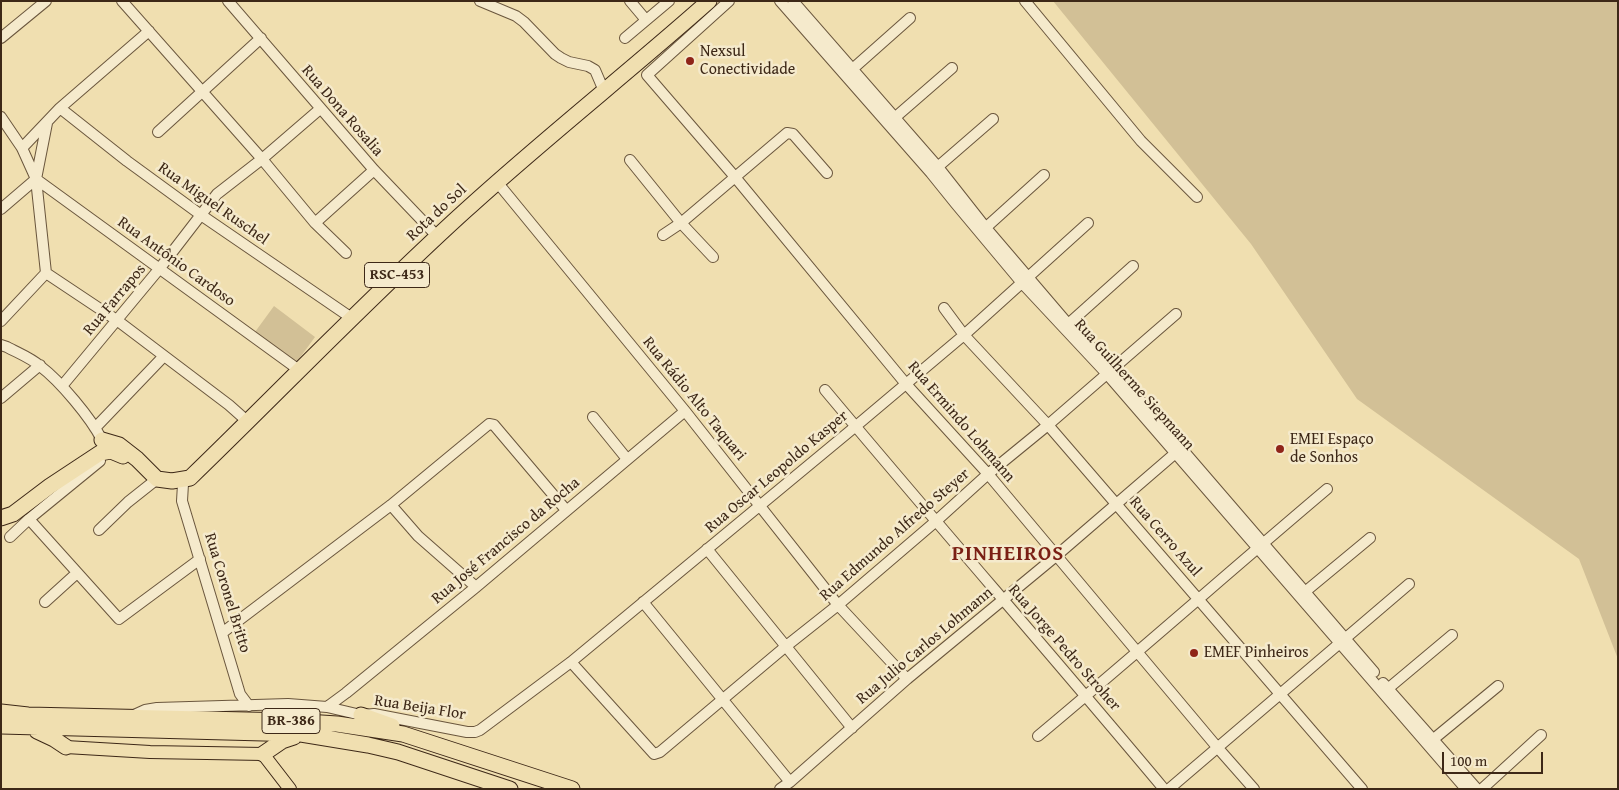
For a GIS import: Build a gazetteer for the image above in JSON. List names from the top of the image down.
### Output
{
  "streets": {
    "highway": ["Rota do Sol", "RSC-453", "BR-386"],
    "street": [
      "Rua Dona Rosalia",
      "Rua Miguel Ruschel",
      "Rua Antônio Cardoso",
      "Rua Farrapos",
      "Rua Guilherme Siepmann",
      "Rua Rádio Alto Taquari",
      "Rua Ermindo Lohmann",
      "Rua Oscar Leopoldo Kasper",
      "Rua Edmundo Alfredo Steyer",
      "Rua Cerro Azul",
      "Rua José Francisco da Rocha",
      "Rua Coronel Britto",
      "Rua Julio Carlos Lohmann",
      "Rua Jorge Pedro Stroher",
      "Rua Beija Flor"
    ]
  },
  "crossings": [
    ["Rua Dona Rosalia", "Rota do Sol"],
    ["Rua Dona Rosalia", "Rua Farrapos"],
    ["Rua Miguel Ruschel", "Rota do Sol"],
    ["Rua Miguel Ruschel", "Rua Farrapos"],
    ["Rota do Sol", "Rua Antônio Cardoso"],
    ["Rota do Sol", "Rua Rádio Alto Taquari"],
    ["Rua Antônio Cardoso", "Rua Farrapos"],
    ["Rua Guilherme Siepmann", "Rua Oscar Leopoldo Kasper"],
    ["Rua Guilherme Siepmann", "Rua Edmundo Alfredo Steyer"],
    ["Rua Guilherme Siepmann", "Rua Julio Carlos Lohmann"],
    ["Rua Rádio Alto Taquari", "Rua Oscar Leopoldo Kasper"],
    ["Rua Rádio Alto Taquari", "Rua Edmundo Alfredo Steyer"],
    ["Rua Rádio Alto Taquari", "Rua José Francisco da Rocha"],
    ["Rua Rádio Alto Taquari", "Rua Julio Carlos Lohmann"],
    ["Rua Ermindo Lohmann", "Rua Oscar Leopoldo Kasper"],
    ["Rua Ermindo Lohmann", "Rua Edmundo Alfredo Steyer"],
    ["Rua Ermindo Lohmann", "Rua Julio Carlos Lohmann"],
    ["Rua Oscar Leopoldo Kasper", "Rua Edmundo Alfredo Steyer"],
    ["Rua Oscar Leopoldo Kasper", "Rua Cerro Azul"],
    ["Rua Oscar Leopoldo Kasper", "Rua Jorge Pedro Stroher"],
    ["Rua Oscar Leopoldo Kasper", "Rua Beija Flor"],
    ["Rua Edmundo Alfredo Steyer", "Rua Cerro Azul"],
    ["Rua Edmundo Alfredo Steyer", "Rua Jorge Pedro Stroher"],
    ["Rua Cerro Azul", "Rua Julio Carlos Lohmann"],
    ["Rua José Francisco da Rocha", "Rua Beija Flor"],
    ["Rua Coronel Britto", "Rua Beija Flor"],
    ["Rua Julio Carlos Lohmann", "Rua Jorge Pedro Stroher"],
    ["Rua Beija Flor", "BR-386"]
  ],
  "districts": ["PINHEIROS"],
  "places": ["Nexsul Conectividade", "EMEI Espaço de Sonhos", "EMEF Pinheiros"],
  "scale_bar": "100 m"
}
